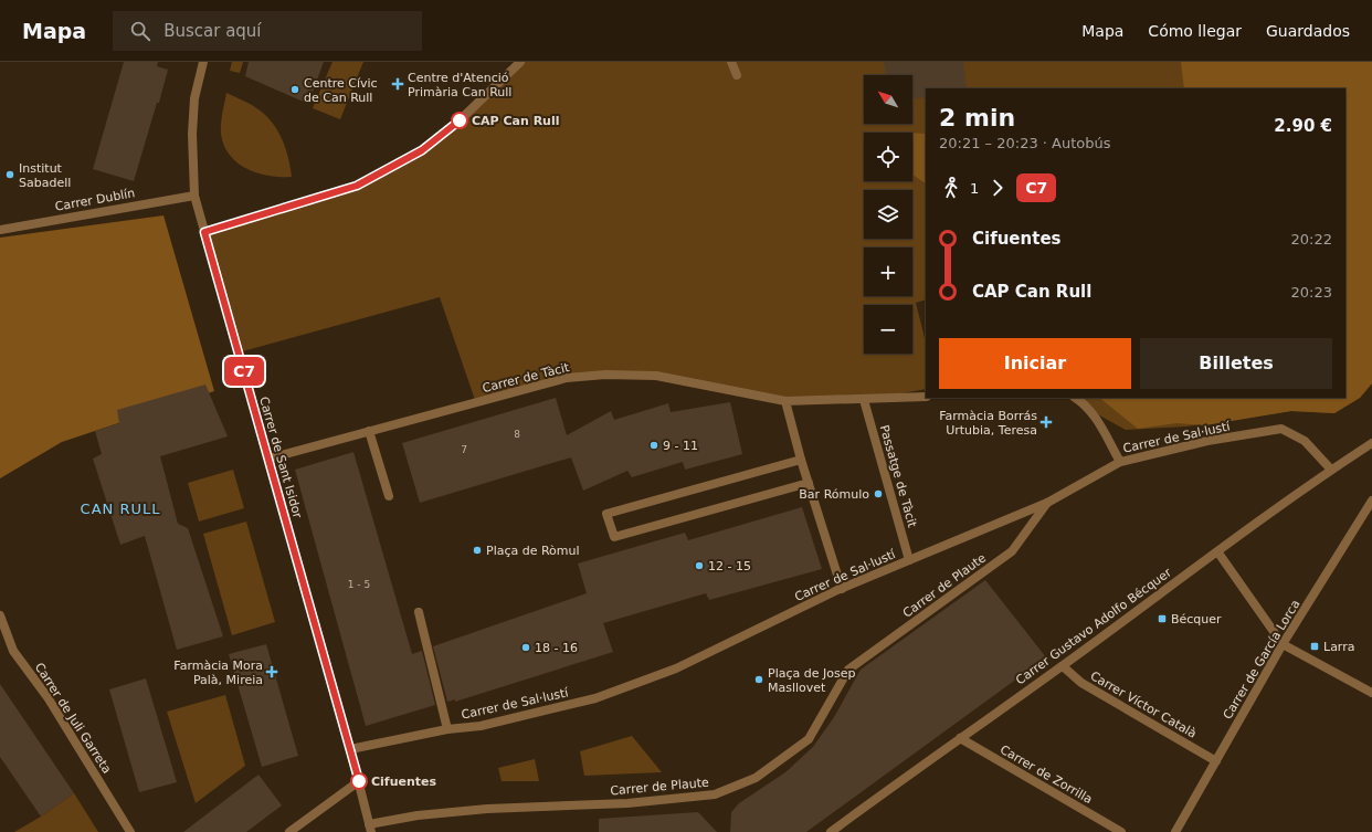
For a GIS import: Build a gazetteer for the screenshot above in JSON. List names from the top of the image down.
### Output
{
  "streets": {
    "street": [
      "Carrer Dublín",
      "Carrer de Tàcit",
      "Carrer de Sal·lustí",
      "Carrer de Sant Isidor",
      "Passatge de Tàcit",
      "Carrer de Plaute",
      "Carrer Gustavo Adolfo Bécquer",
      "Carrer de García Lorca",
      "Carrer Víctor Català",
      "Carrer de Juli Garreta",
      "Carrer de Zorrilla"
    ]
  },
  "crossings": [
    ["Carrer Dublín", "Carrer de Sant Isidor"],
    ["Carrer de Tàcit", "Carrer de Sant Isidor"],
    ["Carrer de Tàcit", "Passatge de Tàcit"],
    ["Carrer de Sal·lustí", "Carrer de Sant Isidor"],
    ["Carrer de Sal·lustí", "Passatge de Tàcit"],
    ["Carrer de Sal·lustí", "Carrer de Plaute"],
    ["Carrer de Sal·lustí", "Carrer Gustavo Adolfo Bécquer"],
    ["Carrer de Sant Isidor", "Carrer de Plaute"],
    ["Carrer Gustavo Adolfo Bécquer", "Carrer Víctor Català"],
    ["Carrer Gustavo Adolfo Bécquer", "Carrer de Zorrilla"],
    ["Carrer de García Lorca", "Carrer Víctor Català"]
  ],
  "districts": ["CAN RULL"],
  "places": {
    "health": ["Centre d'Atenció Primària Can Rull", "Farmàcia Borrás Urtubia, Teresa", "Farmàcia Mora Palà, Mireia"],
    "other": [
      "Centre Cívic de Can Rull",
      "CAP Can Rull",
      "Institut Sabadell",
      "9 - 11",
      "Bar Rómulo",
      "Plaça de Ròmul",
      "12 - 15",
      "18 - 16",
      "Plaça de Josep Masllovet",
      "Cifuentes"
    ],
    "transit": ["Bécquer", "Larra"]
  },
  "lines": ["bus line C7"],
  "house_numbers": ["8", "7", "1 - 5"],
  "north": "top left",
  "page": {
    "header": "Mapa",
    "search": "Buscar aquí",
    "nav": ["Mapa", "Cómo llegar", "Guardados"],
    "on_map": "C7",
    "map_buttons": ["+", "−"],
    "heading": ["2 min", "20:21 – 20:23 · Autobús", "2.90 €"],
    "legs": ["1", "C7"],
    "list": [
      {
        "name": "Cifuentes",
        "value": "20:22"
      },
      {
        "name": "CAP Can Rull",
        "value": "20:23"
      }
    ],
    "buttons": ["Iniciar", "Billetes"]
  }
}
